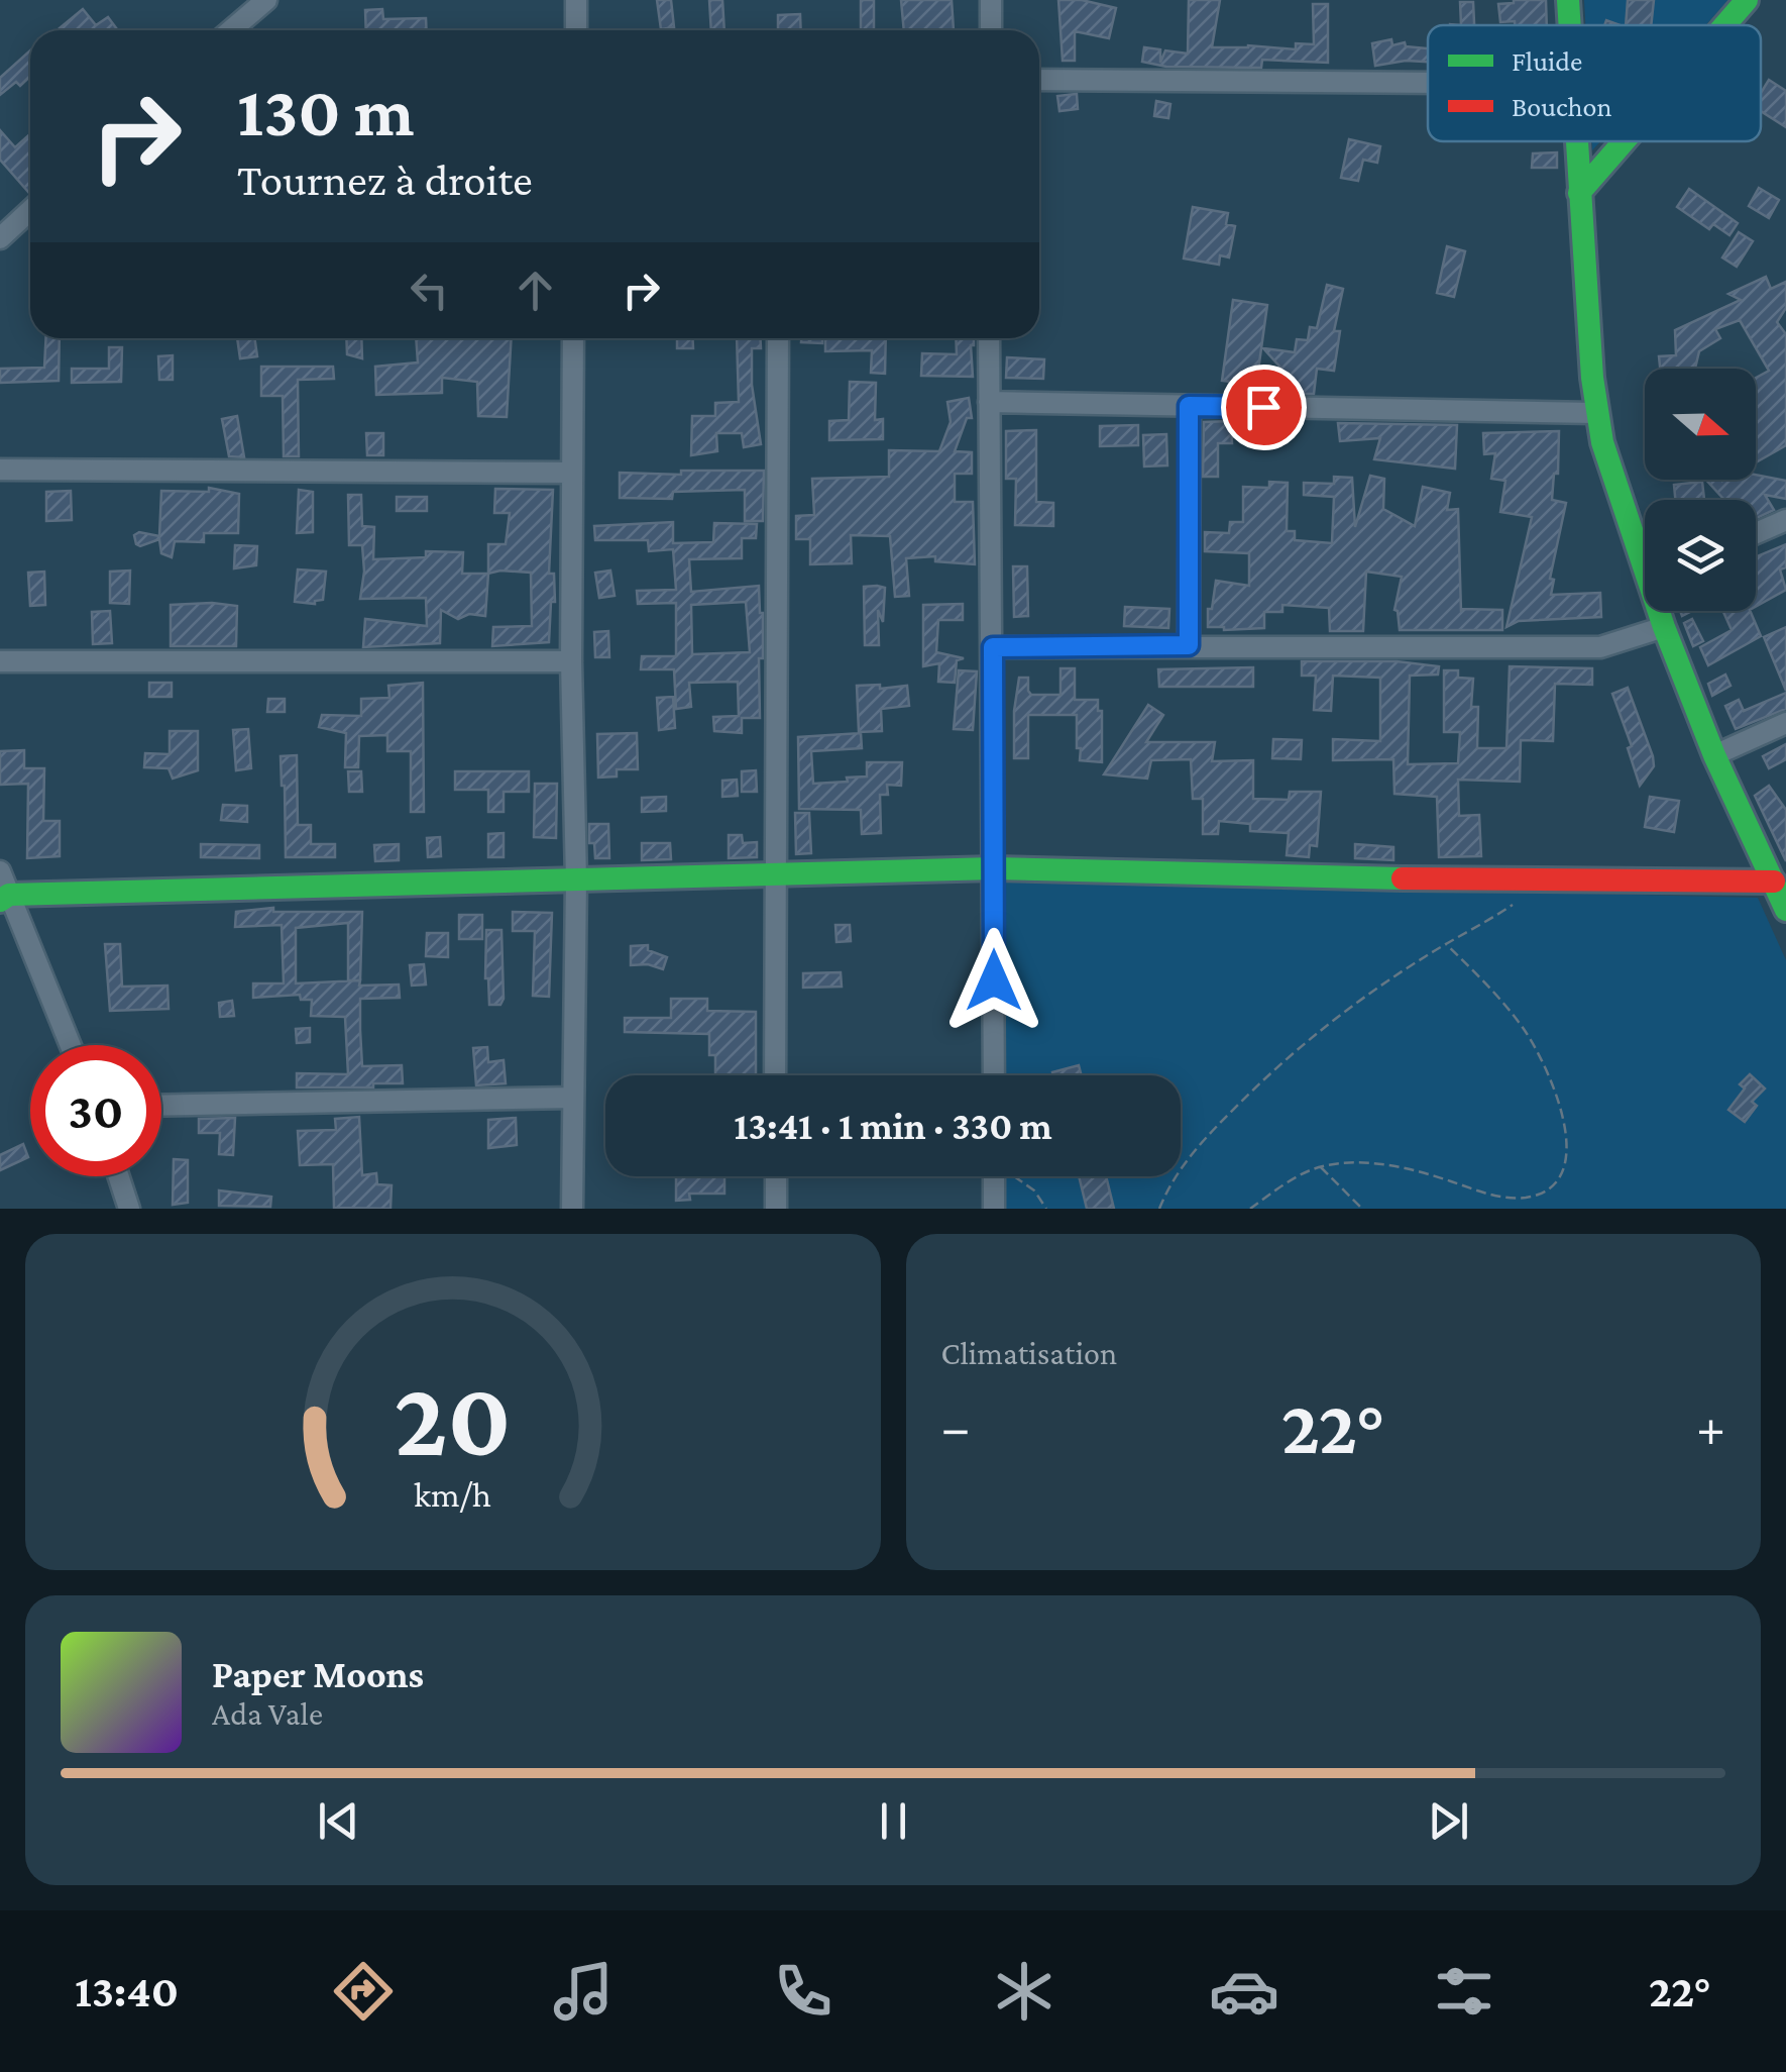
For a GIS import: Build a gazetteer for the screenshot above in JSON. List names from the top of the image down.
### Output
{
  "legend": ["Fluide", "Bouchon"],
  "north": "right",
  "page": {
    "turn": ["130 m", "Tournez à droite"],
    "limit": "30",
    "trip": "13:41 · 1 min · 330 m",
    "tile": "Climatisation",
    "heat": ["−", "22°", "+"],
    "song": ["Paper Moons", "Ada Vale"],
    "tabs": ["13:40", "22°"],
    "gauge": ["20", "km/h"]
  }
}
